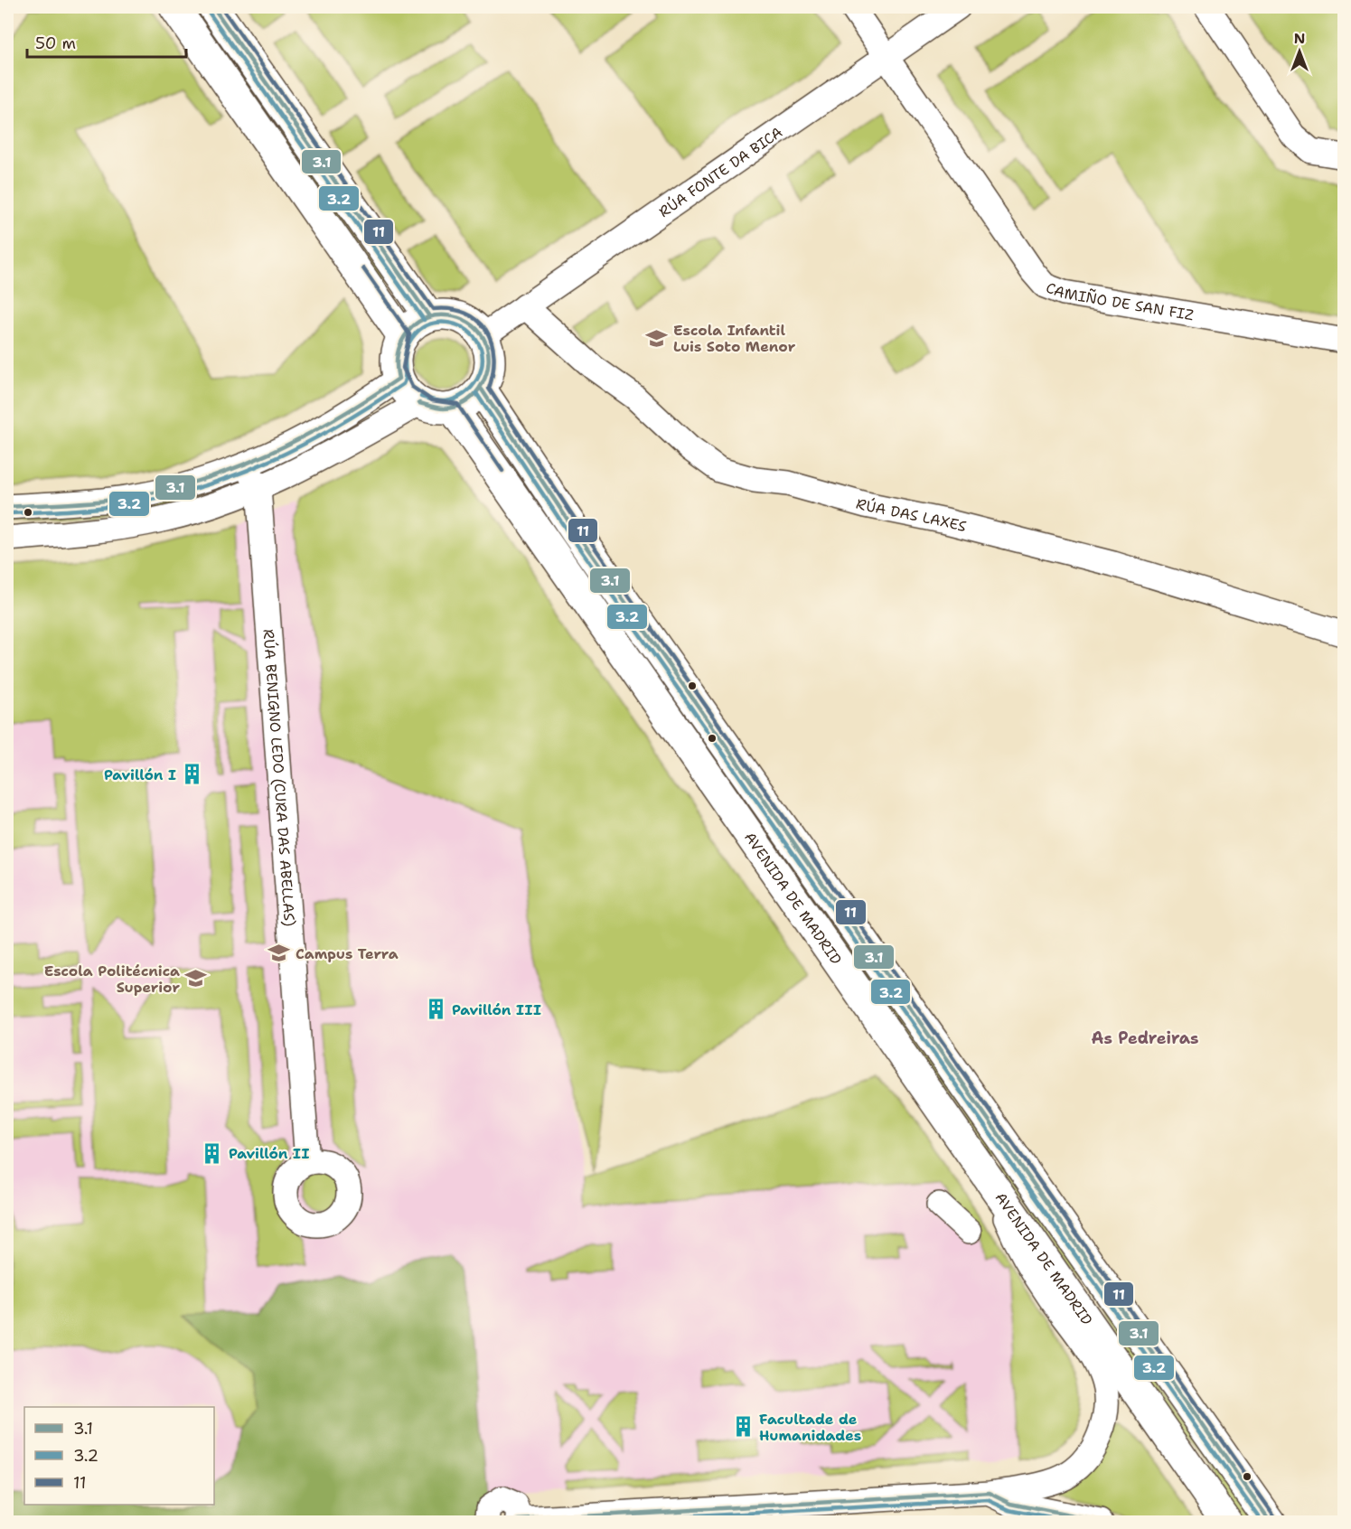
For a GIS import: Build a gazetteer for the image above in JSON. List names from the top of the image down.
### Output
{
  "streets": {
    "street": [
      "RÚA FONTE DA BICA",
      "CAMIÑO DE SAN FIZ",
      "RÚA DAS LAXES",
      "RÚA BENIGNO LEDO (CURA DAS ABELLAS)",
      "AVENIDA DE MADRID"
    ]
  },
  "crossings": [
    ["RÚA FONTE DA BICA", "CAMIÑO DE SAN FIZ"],
    ["RÚA FONTE DA BICA", "RÚA DAS LAXES"],
    ["RÚA FONTE DA BICA", "AVENIDA DE MADRID"]
  ],
  "districts": ["As Pedreiras"],
  "places": {
    "school or university": ["Escola Infantil Luis Soto Menor", "Campus Terra", "Escola Politécnica Superior"],
    "building": [
      "Pavillón I",
      "Pavillón III",
      "Pavillón II",
      "Facultade de Humanidades"
    ]
  },
  "lines": ["transit line 3.1", "transit line 11", "transit line 3.2"],
  "legend": ["3.1", "3.2", "11"],
  "scale_bar": "50 m",
  "north": "top"
}
